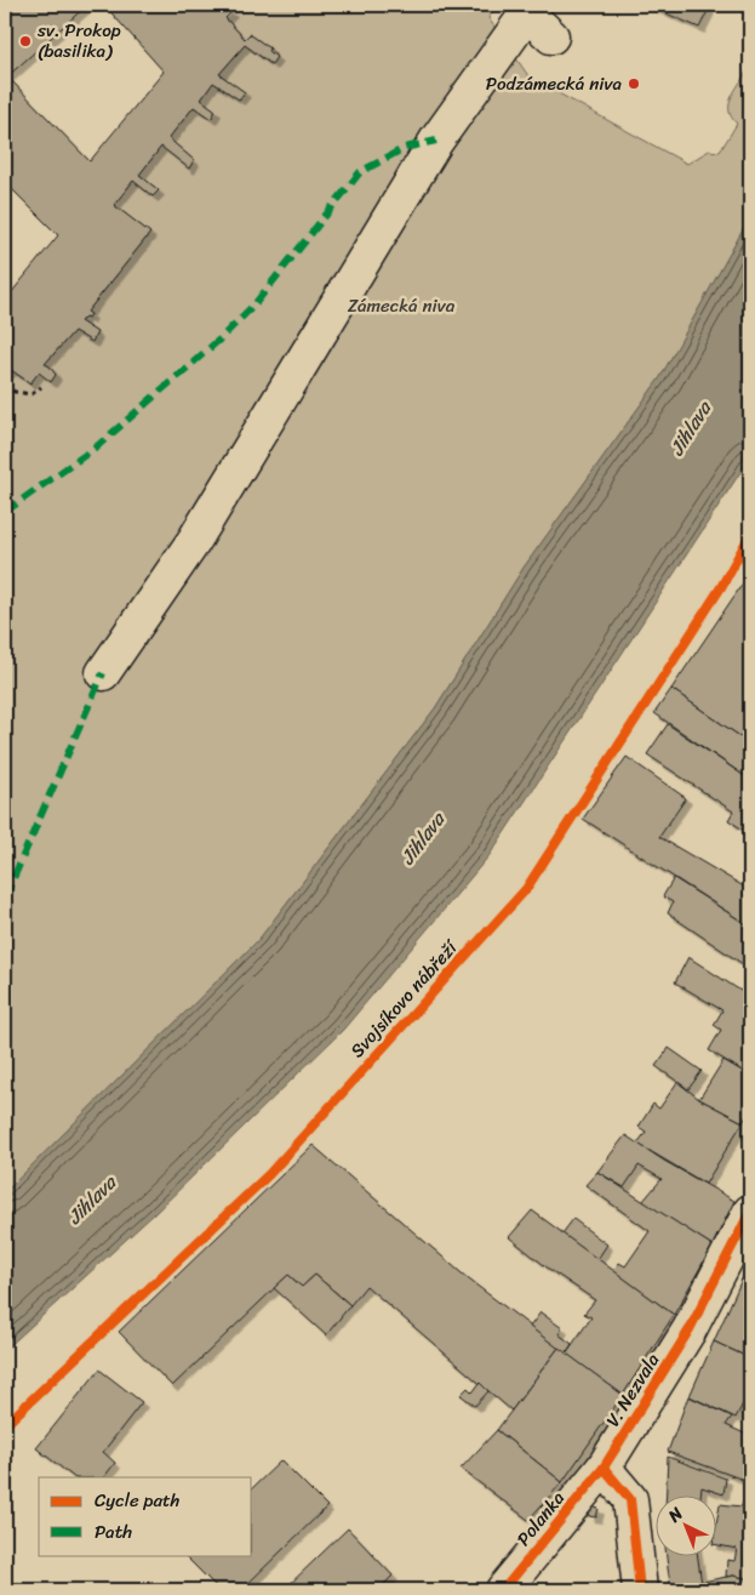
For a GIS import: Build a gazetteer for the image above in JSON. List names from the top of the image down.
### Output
{
  "streets": {
    "street": ["V. Nezvala", "Polanka"],
    "cycle path": ["Svojsíkovo nábřeží"]
  },
  "crossings": [
    ["V. Nezvala", "Polanka"]
  ],
  "water": ["Jihlava"],
  "parks": ["Zámecká niva"],
  "places": ["sv. Prokop (basilika)", "Podzámecká niva"],
  "legend": ["Cycle path", "Path"],
  "north": "top left"
}
